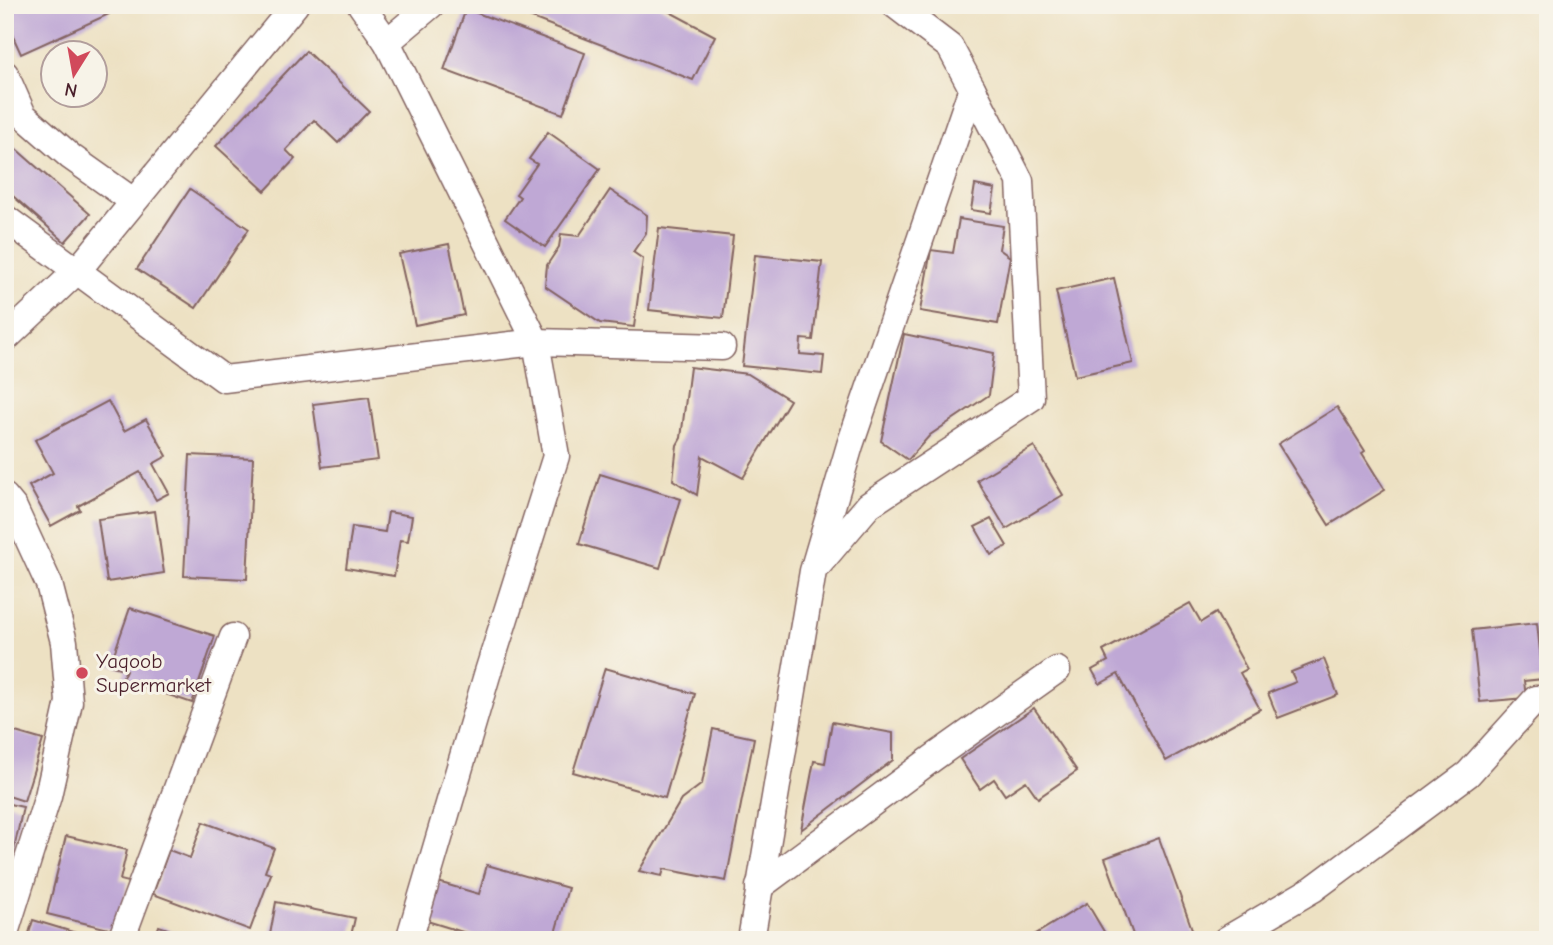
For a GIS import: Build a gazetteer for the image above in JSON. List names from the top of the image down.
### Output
{
  "places": ["Yaqoob Supermarket"],
  "north": "bottom"
}
